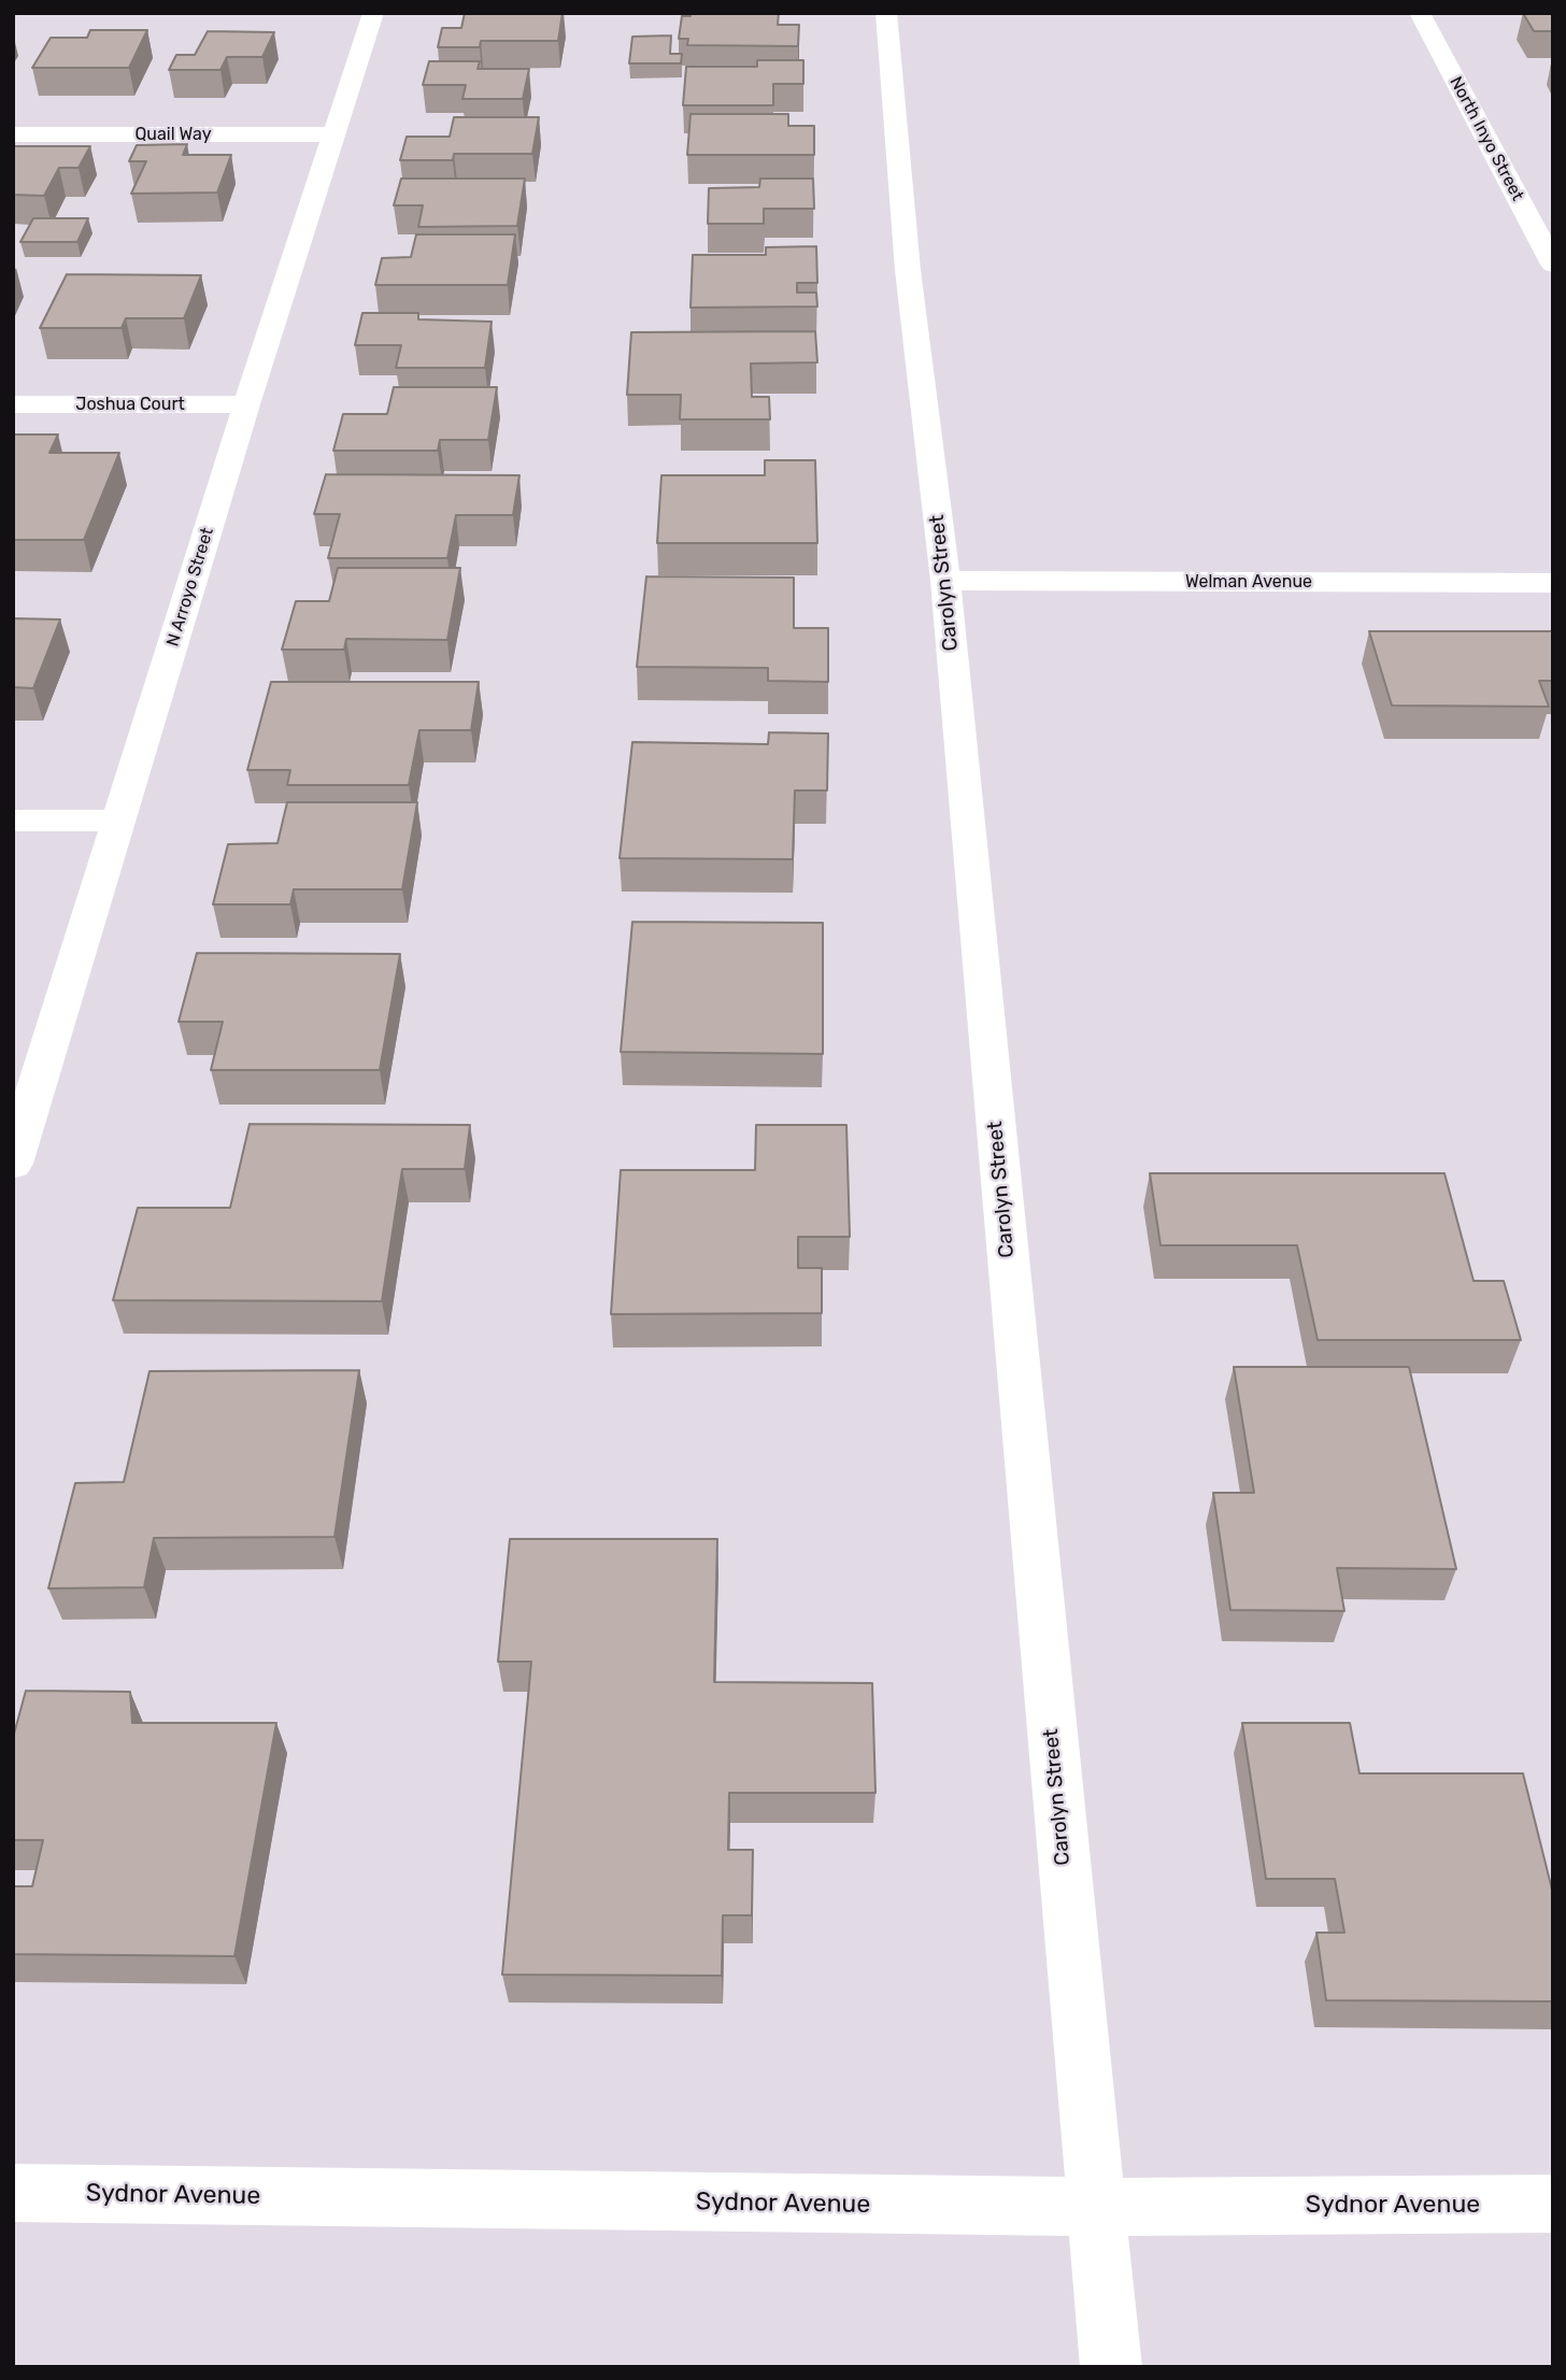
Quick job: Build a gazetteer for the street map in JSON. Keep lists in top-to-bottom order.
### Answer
{
  "streets": {
    "street": [
      "Quail Way",
      "North Inyo Street",
      "Joshua Court",
      "Welman Avenue",
      "Carolyn Street",
      "N Arroyo Street",
      "Sydnor Avenue"
    ]
  },
  "crossings": [
    ["Quail Way", "N Arroyo Street"],
    ["Joshua Court", "N Arroyo Street"],
    ["Welman Avenue", "Carolyn Street"],
    ["Carolyn Street", "Sydnor Avenue"]
  ]
}
